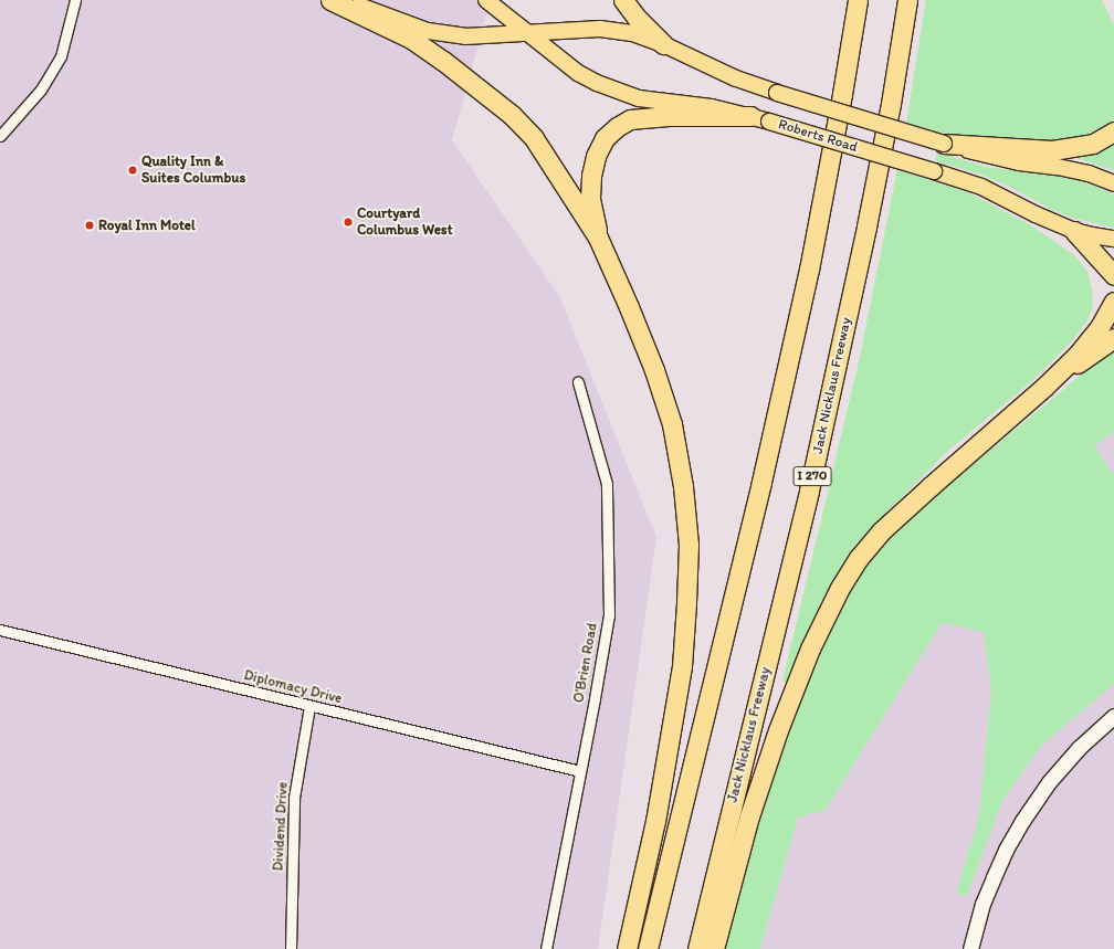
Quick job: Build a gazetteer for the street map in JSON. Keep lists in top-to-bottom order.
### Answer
{
  "streets": {
    "highway": ["Jack Nicklaus Freeway", "I 270"],
    "main road": ["Roberts Road"],
    "street": ["O'Brien Road", "Diplomacy Drive", "Dividend Drive"]
  },
  "crossings": [
    ["O'Brien Road", "Diplomacy Drive"],
    ["Diplomacy Drive", "Dividend Drive"]
  ],
  "places": ["Quality Inn & Suites Columbus", "Courtyard Columbus West", "Royal Inn Motel"]
}
